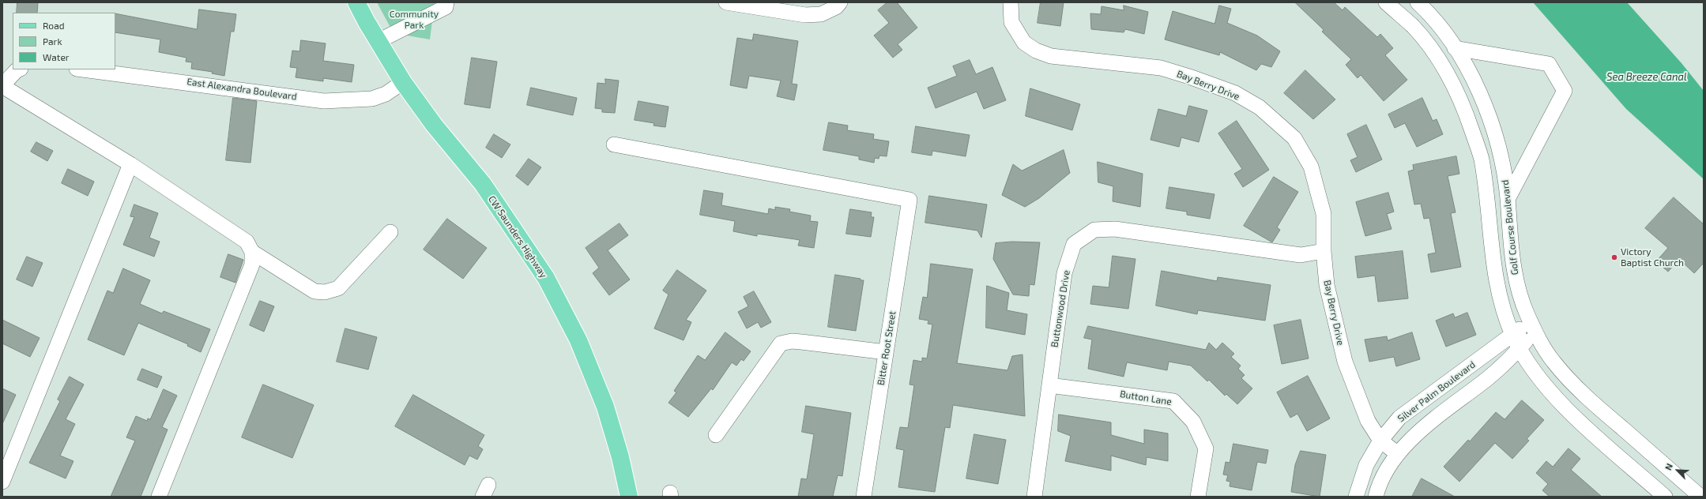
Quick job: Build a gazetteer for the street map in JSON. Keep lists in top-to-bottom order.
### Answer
{
  "streets": {
    "main road": ["CW Saunders Highway"],
    "street": [
      "Bay Berry Drive",
      "East Alexandra Boulevard",
      "Golf Course Boulevard",
      "Buttonwood Drive",
      "Bitter Root Street",
      "Silver Palm Boulevard",
      "Button Lane"
    ]
  },
  "crossings": [
    ["Bay Berry Drive", "Buttonwood Drive"],
    ["Bay Berry Drive", "Silver Palm Boulevard"],
    ["East Alexandra Boulevard", "CW Saunders Highway"],
    ["Golf Course Boulevard", "Silver Palm Boulevard"],
    ["Buttonwood Drive", "Button Lane"]
  ],
  "water": ["Sea Breeze Canal"],
  "parks": ["Community Park"],
  "places": ["Victory Baptist Church"],
  "legend": ["Road", "Park", "Water"],
  "north": "top left"
}
